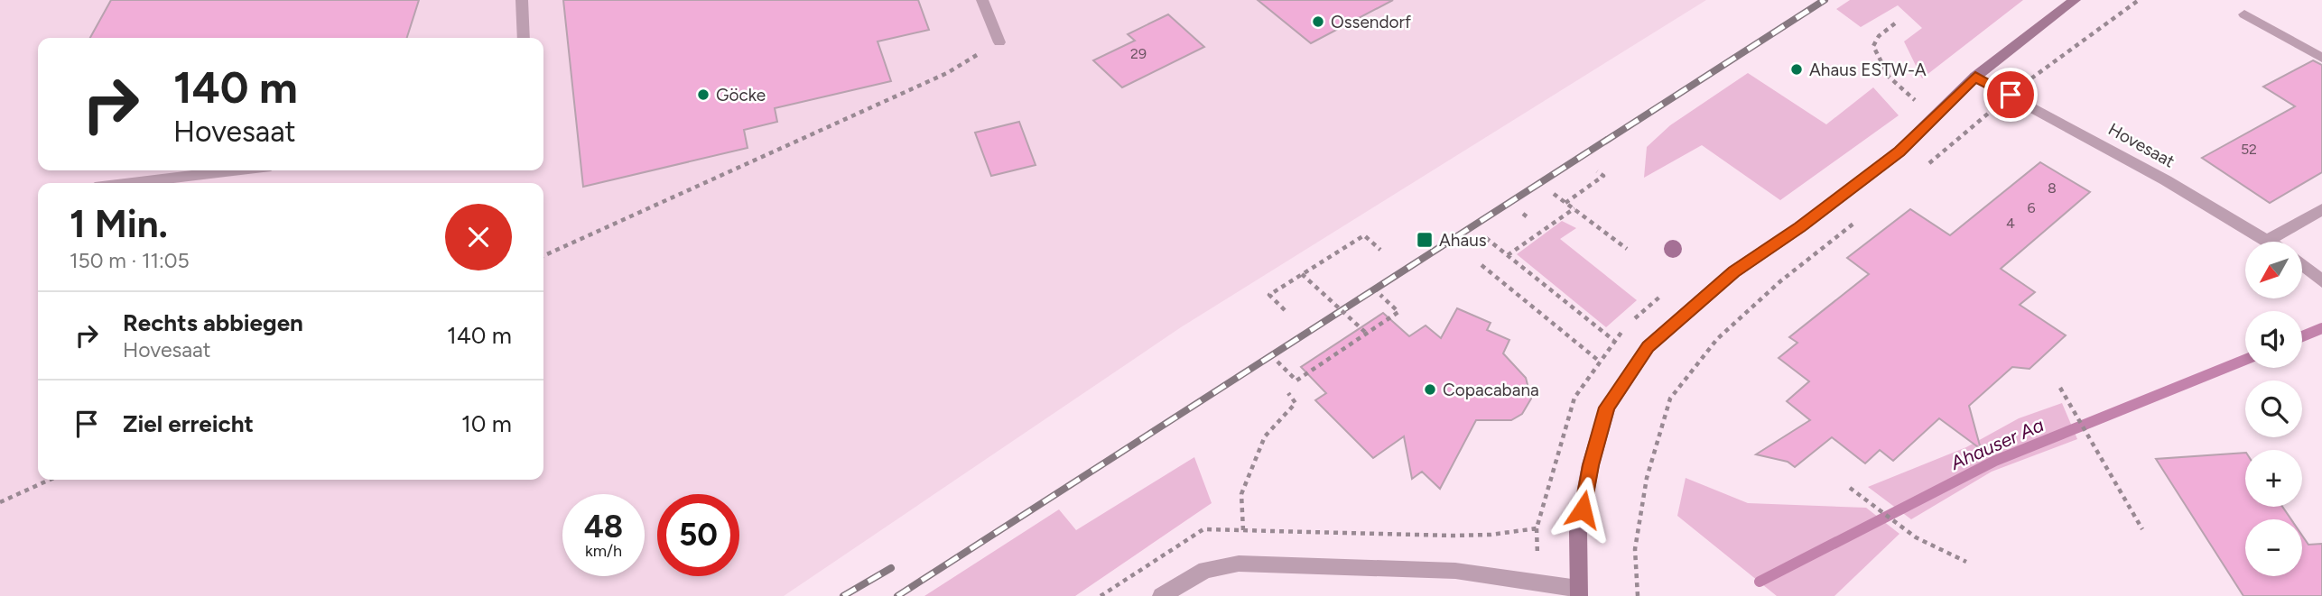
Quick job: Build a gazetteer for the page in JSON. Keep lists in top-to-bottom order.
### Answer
{
  "streets": {
    "street": ["Hovesaat"]
  },
  "water": ["Ahauser Aa"],
  "places": {
    "other": [
      "Ossendorf",
      "Ahaus ESTW-A",
      "Göcke",
      "Copacabana"
    ],
    "transit": ["Ahaus"]
  },
  "house_numbers": [
    "29",
    "52",
    "8",
    "6",
    "4"
  ],
  "north": "bottom left",
  "page": {
    "turn": ["140 m", "Hovesaat"],
    "heading": ["1 Min.", "150 m · 11:05"],
    "map_buttons": ["+", "−"],
    "list": [
      {
        "name": "Rechts abbiegen",
        "note": "Hovesaat",
        "value": "140 m"
      },
      {
        "name": "Ziel erreicht",
        "value": "10 m"
      }
    ],
    "speed": "48 km/h",
    "limit": "50"
  }
}
